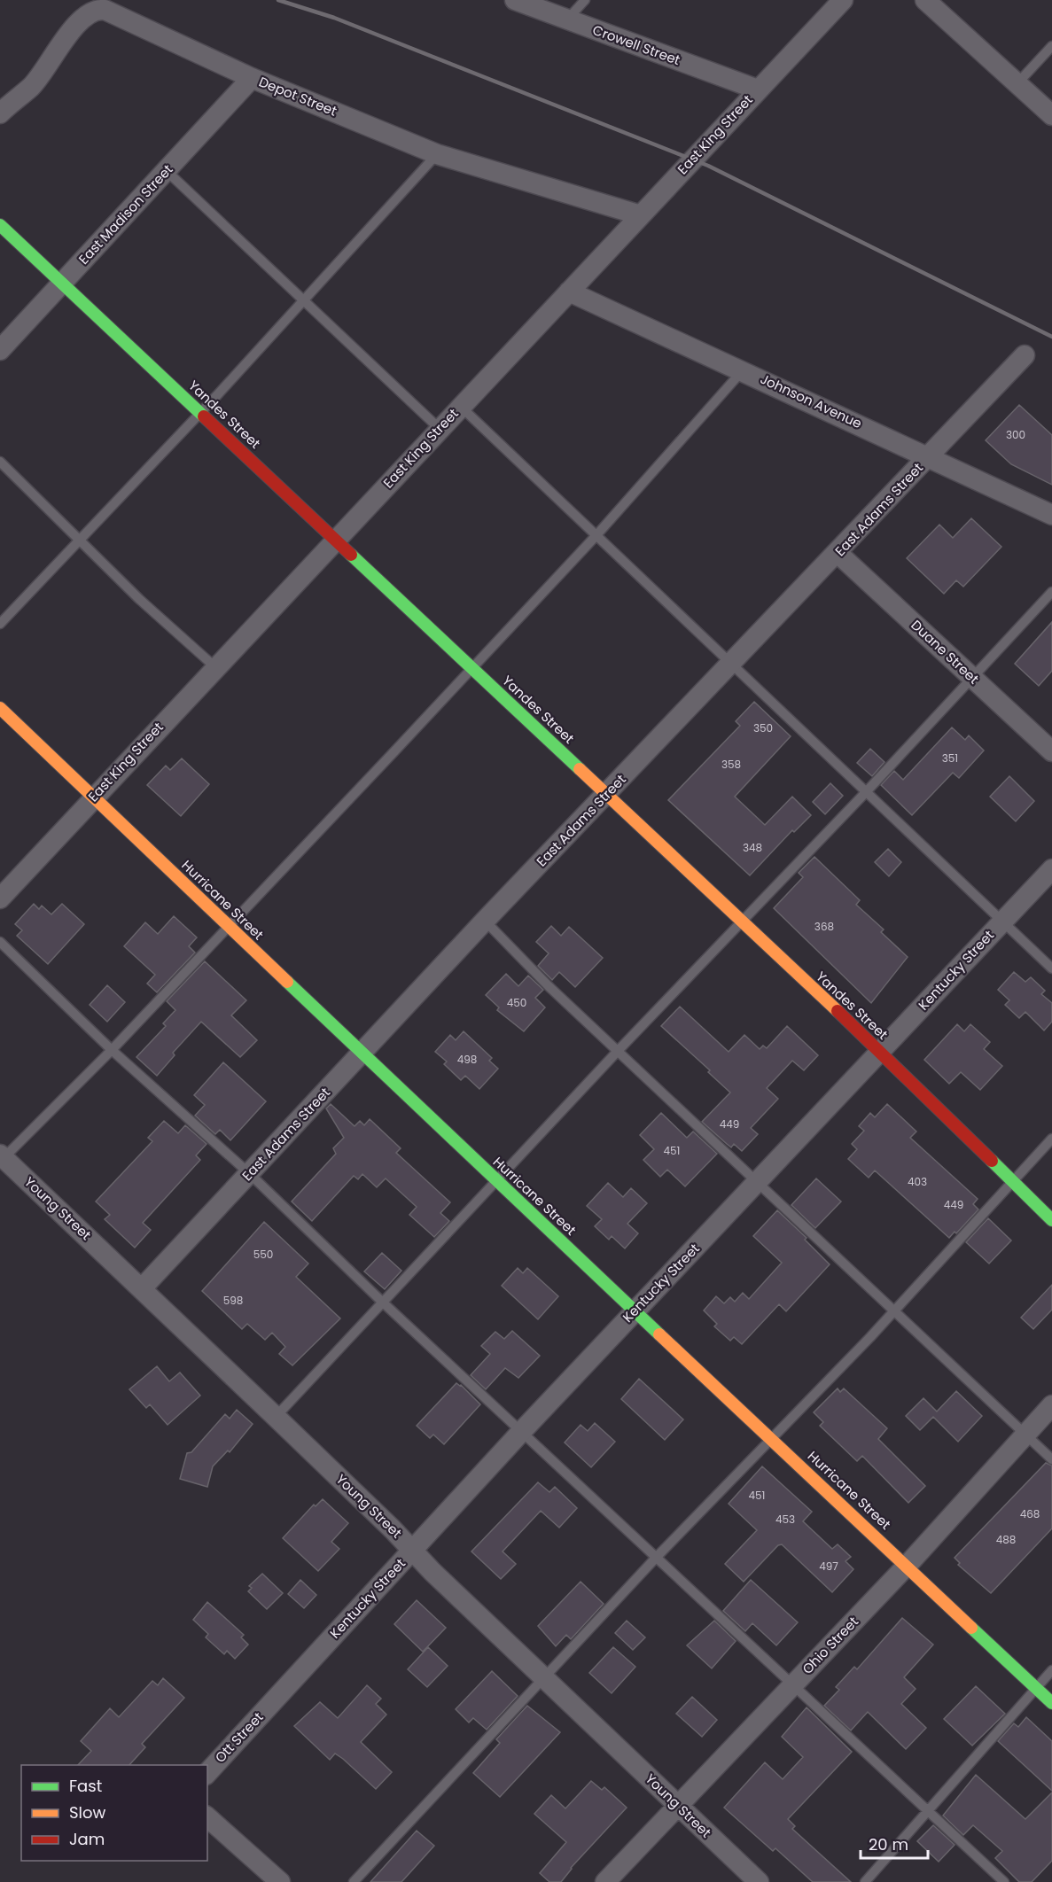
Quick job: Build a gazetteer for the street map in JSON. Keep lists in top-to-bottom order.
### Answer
{
  "streets": {
    "street": [
      "Crowell Street",
      "Depot Street",
      "East King Street",
      "East Madison Street",
      "Johnson Avenue",
      "Yandes Street",
      "East Adams Street",
      "Duane Street",
      "Hurricane Street",
      "Kentucky Street",
      "Young Street",
      "Ohio Street",
      "Ott Street"
    ]
  },
  "crossings": [
    ["Crowell Street", "East King Street"],
    ["Depot Street", "East King Street"],
    ["Depot Street", "East Madison Street"],
    ["East King Street", "Johnson Avenue"],
    ["East King Street", "Yandes Street"],
    ["East King Street", "Hurricane Street"],
    ["East Madison Street", "Yandes Street"],
    ["Johnson Avenue", "East Adams Street"],
    ["Yandes Street", "East Adams Street"],
    ["Yandes Street", "Kentucky Street"],
    ["East Adams Street", "Duane Street"],
    ["East Adams Street", "Hurricane Street"],
    ["East Adams Street", "Young Street"],
    ["Hurricane Street", "Kentucky Street"],
    ["Hurricane Street", "Ohio Street"],
    ["Kentucky Street", "Young Street"],
    ["Kentucky Street", "Ott Street"],
    ["Young Street", "Ohio Street"]
  ],
  "house_numbers": [
    "300",
    "350",
    "351",
    "358",
    "348",
    "368",
    "450",
    "498",
    "449",
    "451",
    "403",
    "449",
    "550",
    "598",
    "451",
    "468",
    "453",
    "488",
    "497"
  ],
  "legend": ["Fast", "Slow", "Jam"],
  "scale_bar": "20 m"
}
